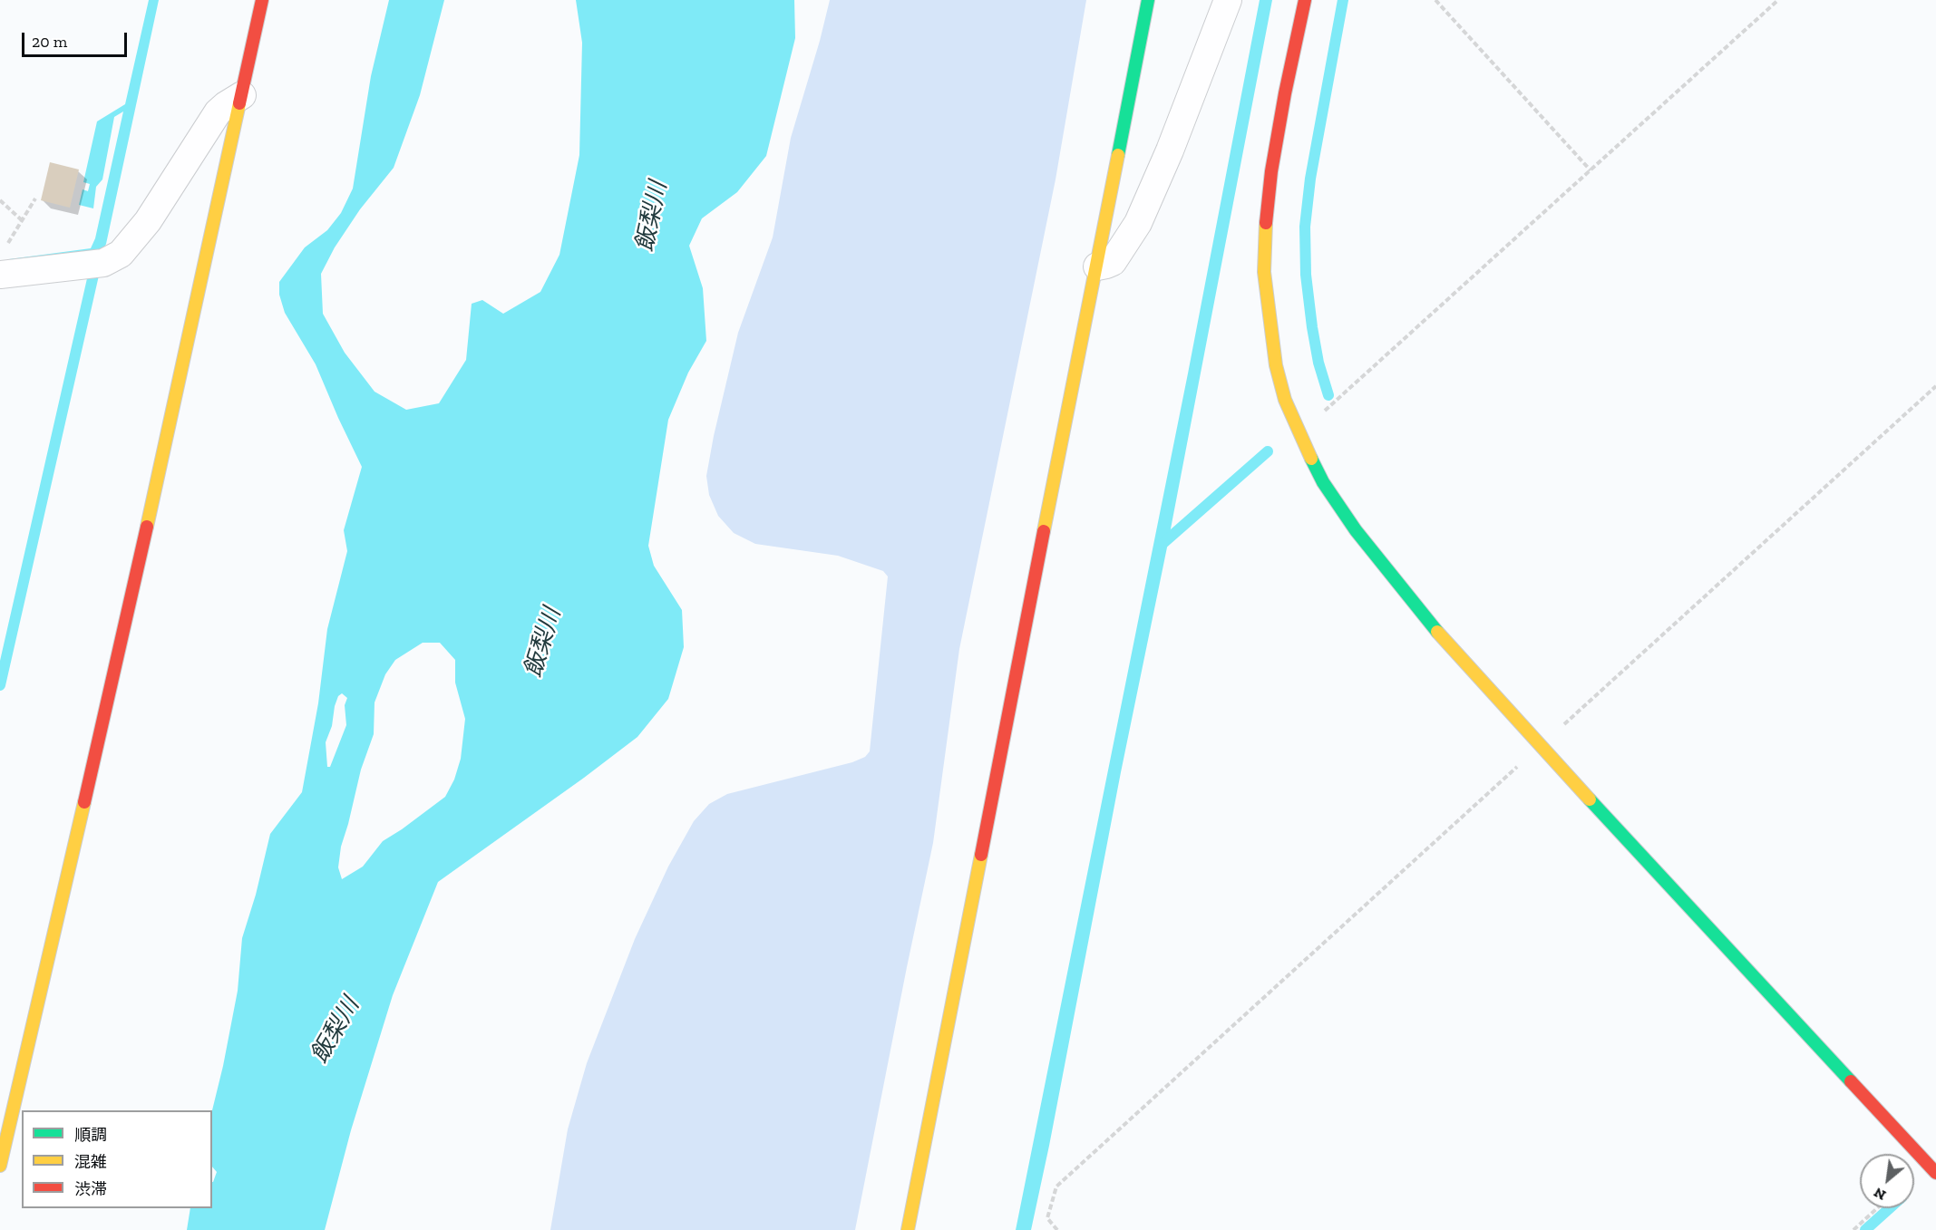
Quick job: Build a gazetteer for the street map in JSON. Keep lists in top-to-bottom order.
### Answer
{
  "water": ["飯梨川"],
  "legend": ["順調", "混雑", "渋滞"],
  "scale_bar": "20 m",
  "north": "bottom left"
}
